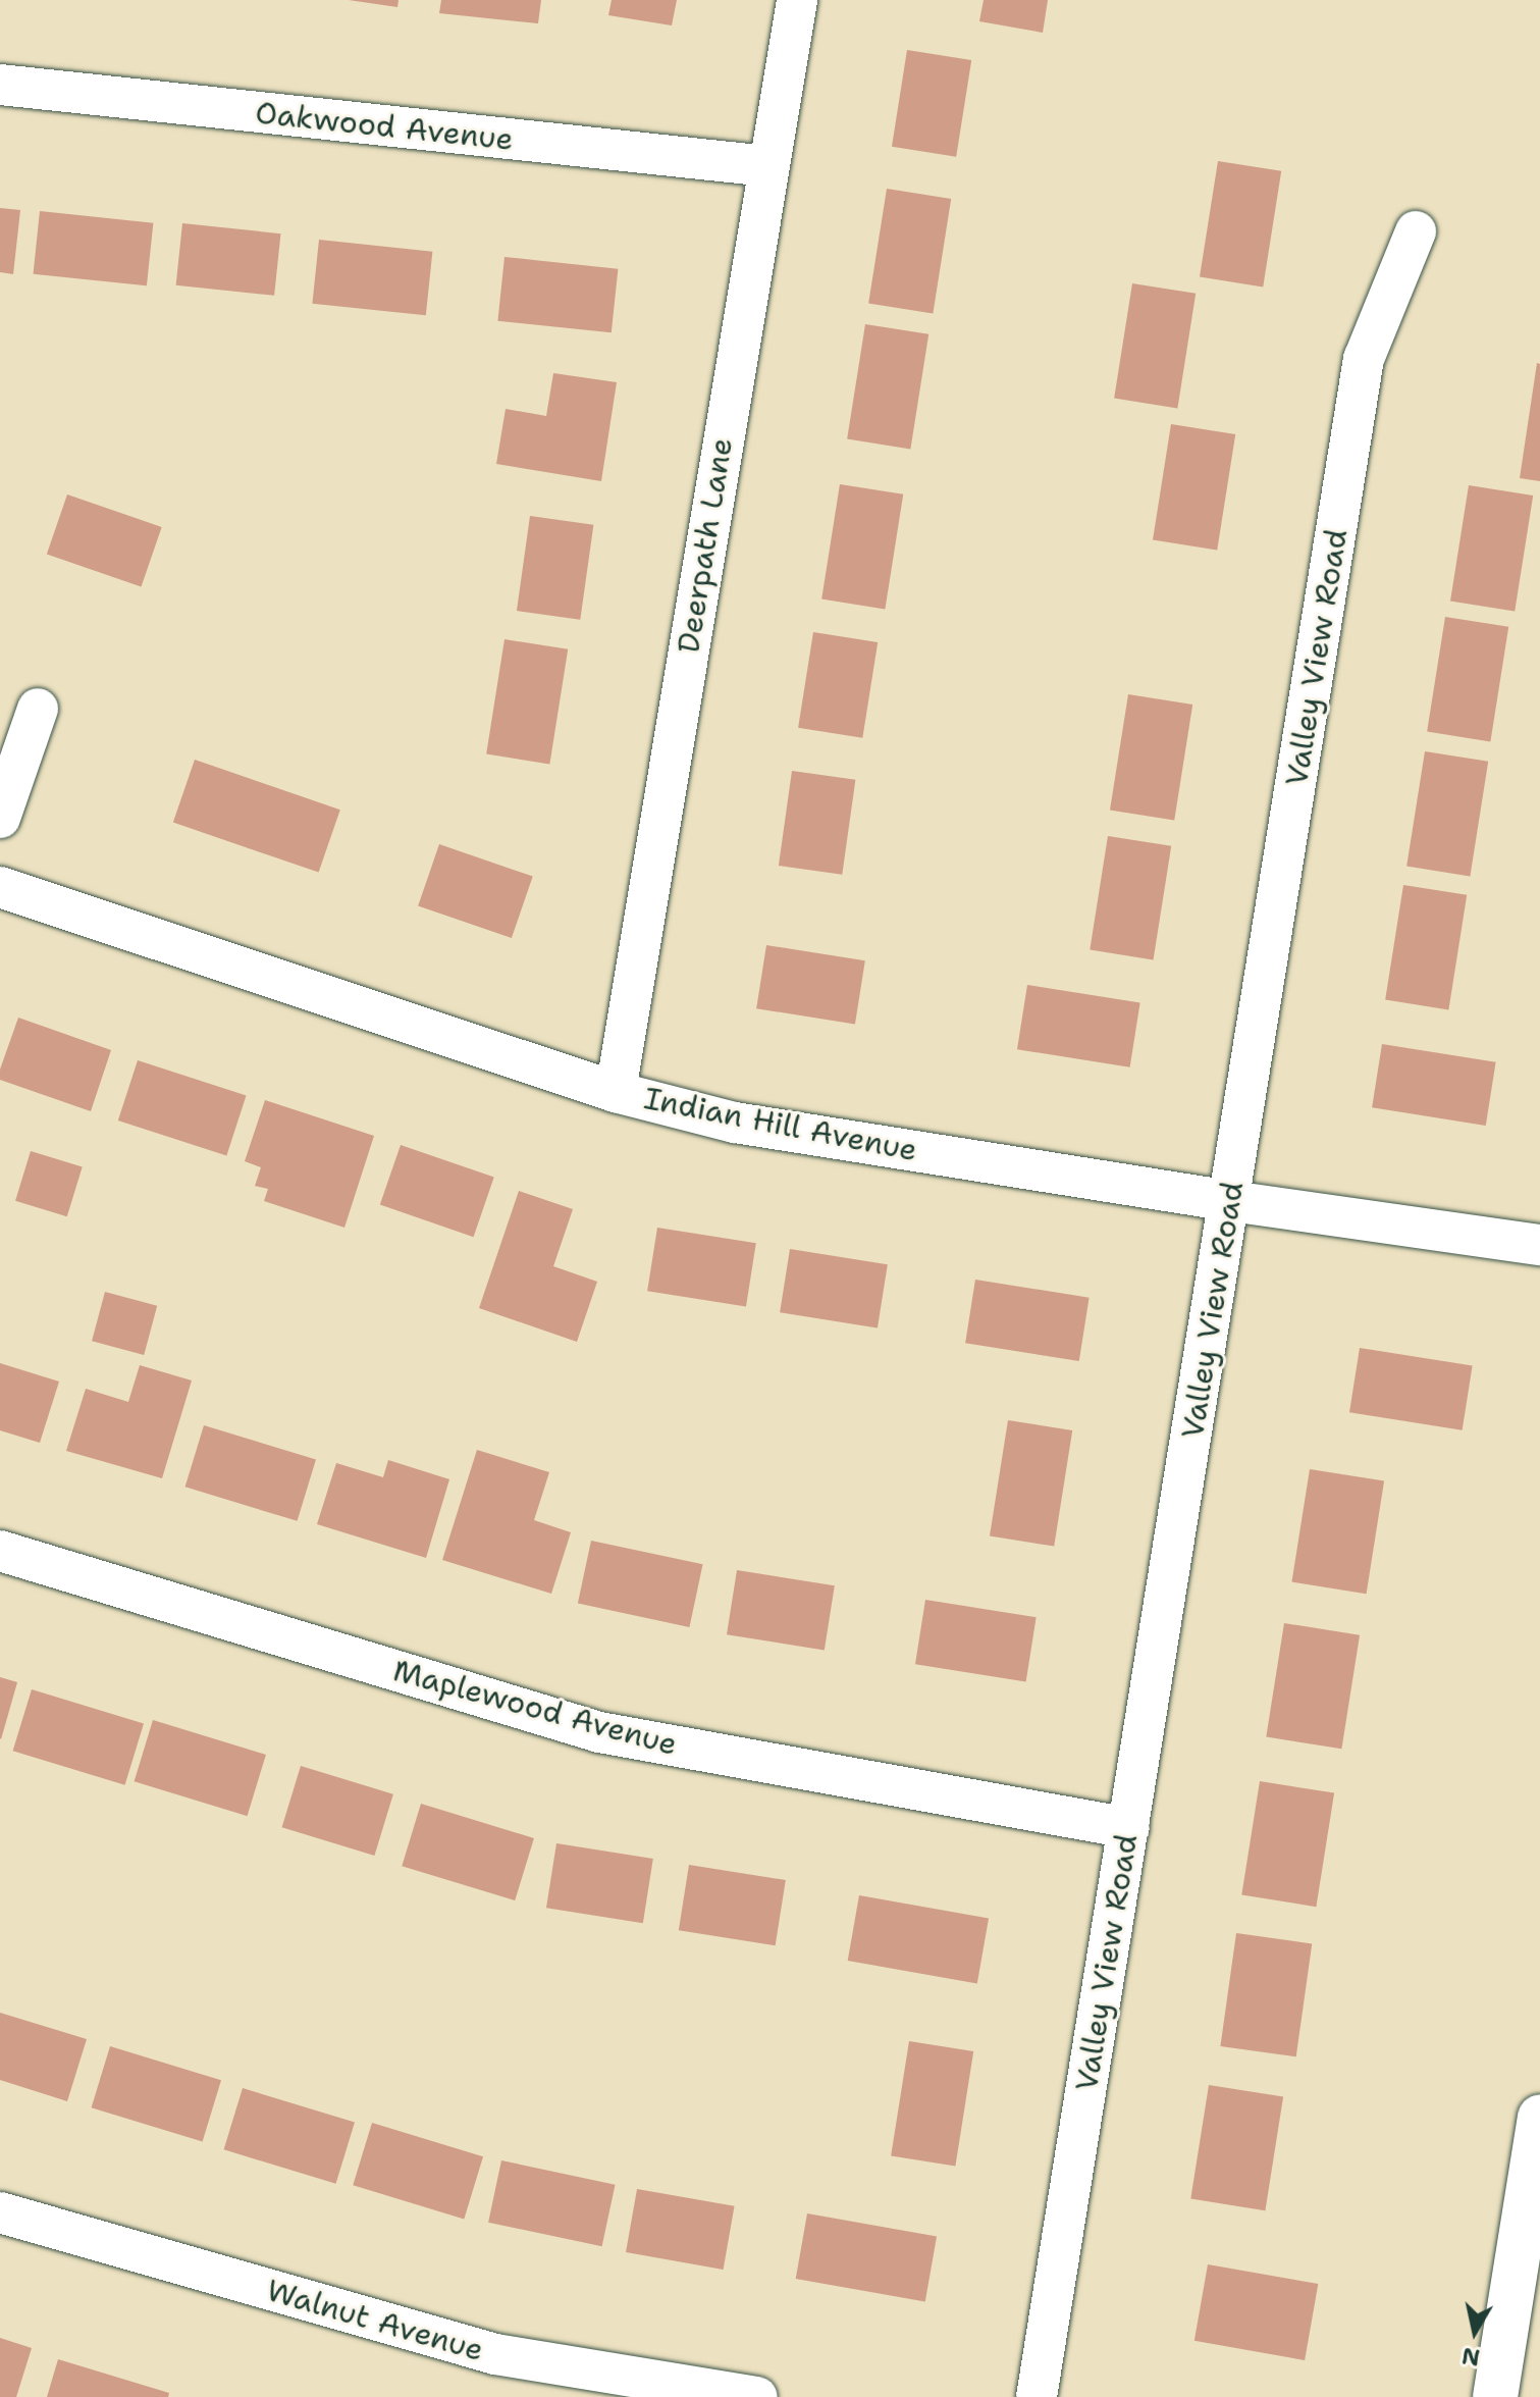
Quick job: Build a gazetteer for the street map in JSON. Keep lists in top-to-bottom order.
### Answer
{
  "streets": {
    "street": [
      "Oakwood Avenue",
      "Deerpath Lane",
      "Valley View Road",
      "Indian Hill Avenue",
      "Maplewood Avenue",
      "Walnut Avenue"
    ]
  },
  "crossings": [
    ["Oakwood Avenue", "Deerpath Lane"],
    ["Deerpath Lane", "Indian Hill Avenue"],
    ["Valley View Road", "Indian Hill Avenue"],
    ["Valley View Road", "Maplewood Avenue"]
  ],
  "north": "bottom"
}
